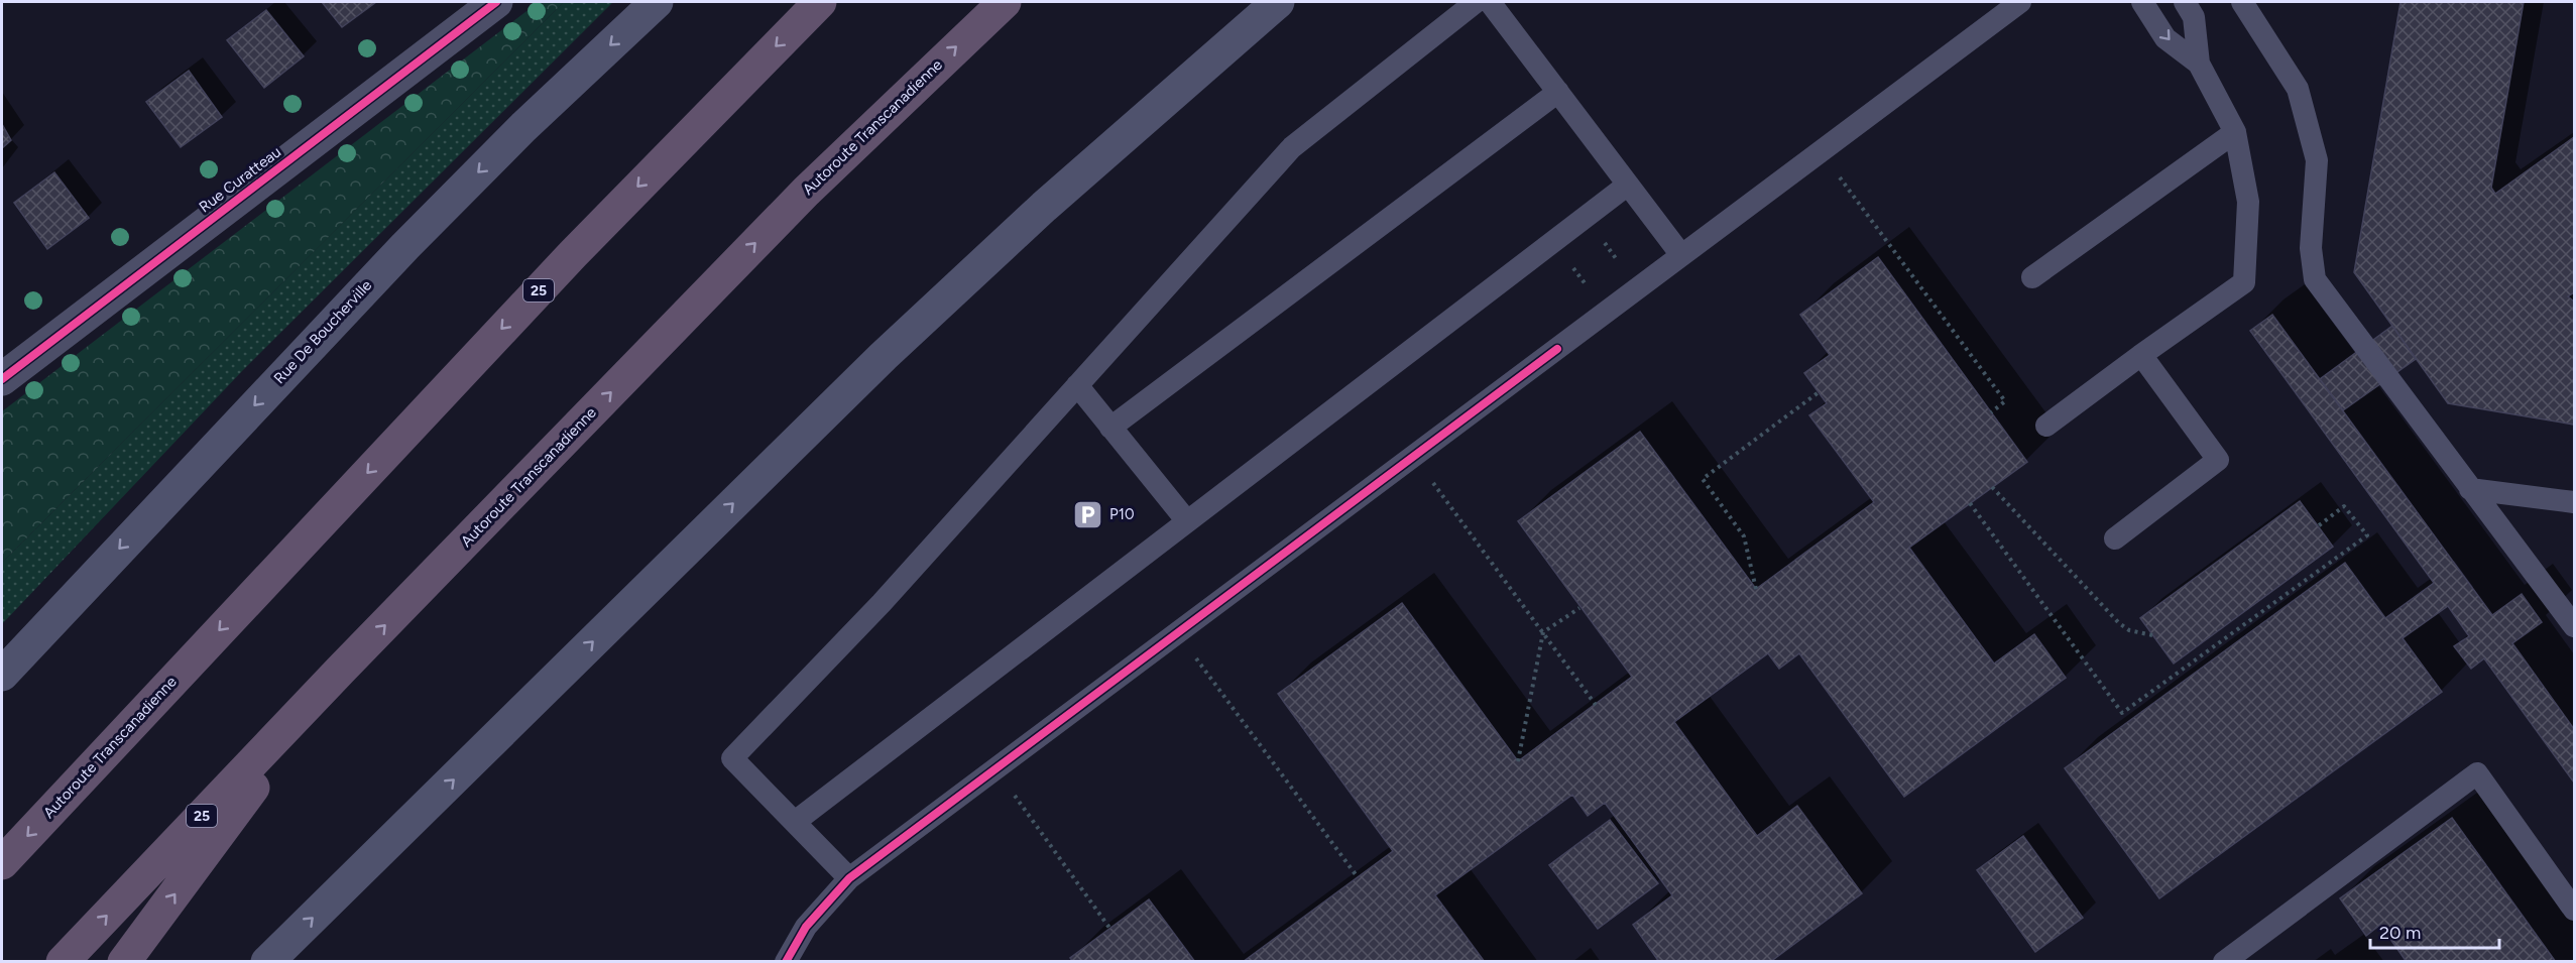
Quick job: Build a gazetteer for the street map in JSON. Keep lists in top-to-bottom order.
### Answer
{
  "streets": {
    "highway": ["Autoroute Transcanadienne", "25"],
    "main road": ["Rue De Boucherville"],
    "street": ["Rue Curatteau"]
  },
  "one_way": ["Rue De Boucherville"],
  "places": {
    "parking": ["P10"]
  },
  "scale_bar": "20 m"
}
